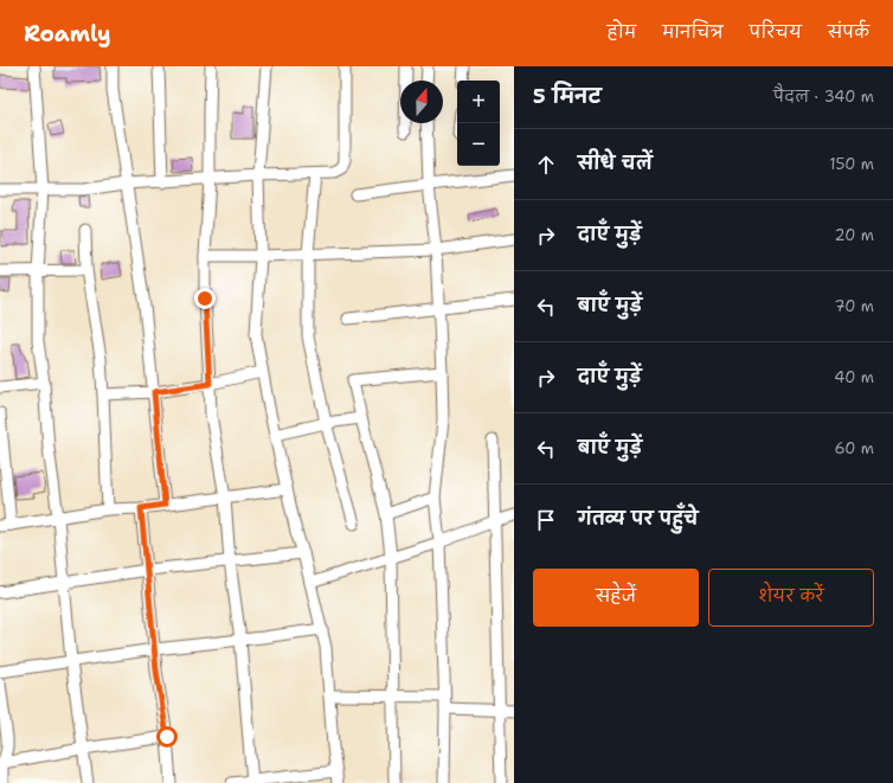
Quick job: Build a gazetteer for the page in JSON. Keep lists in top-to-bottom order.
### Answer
{
  "north": "top",
  "page": {
    "header": "Roamly",
    "nav": [
      "होम",
      "मानचित्र",
      "परिचय",
      "संपर्क"
    ],
    "heading": ["5 मिनट", "पैदल · 340 m"],
    "map_buttons": ["+", "−"],
    "list": [
      ["सीधे चलें", "150 m"],
      ["दाएँ मुड़ें", "20 m"],
      ["बाएँ मुड़ें", "70 m"],
      ["दाएँ मुड़ें", "40 m"],
      ["बाएँ मुड़ें", "60 m"],
      "गंतव्य पर पहुँचे"
    ],
    "buttons": ["सहेजें", "शेयर करें"]
  }
}
